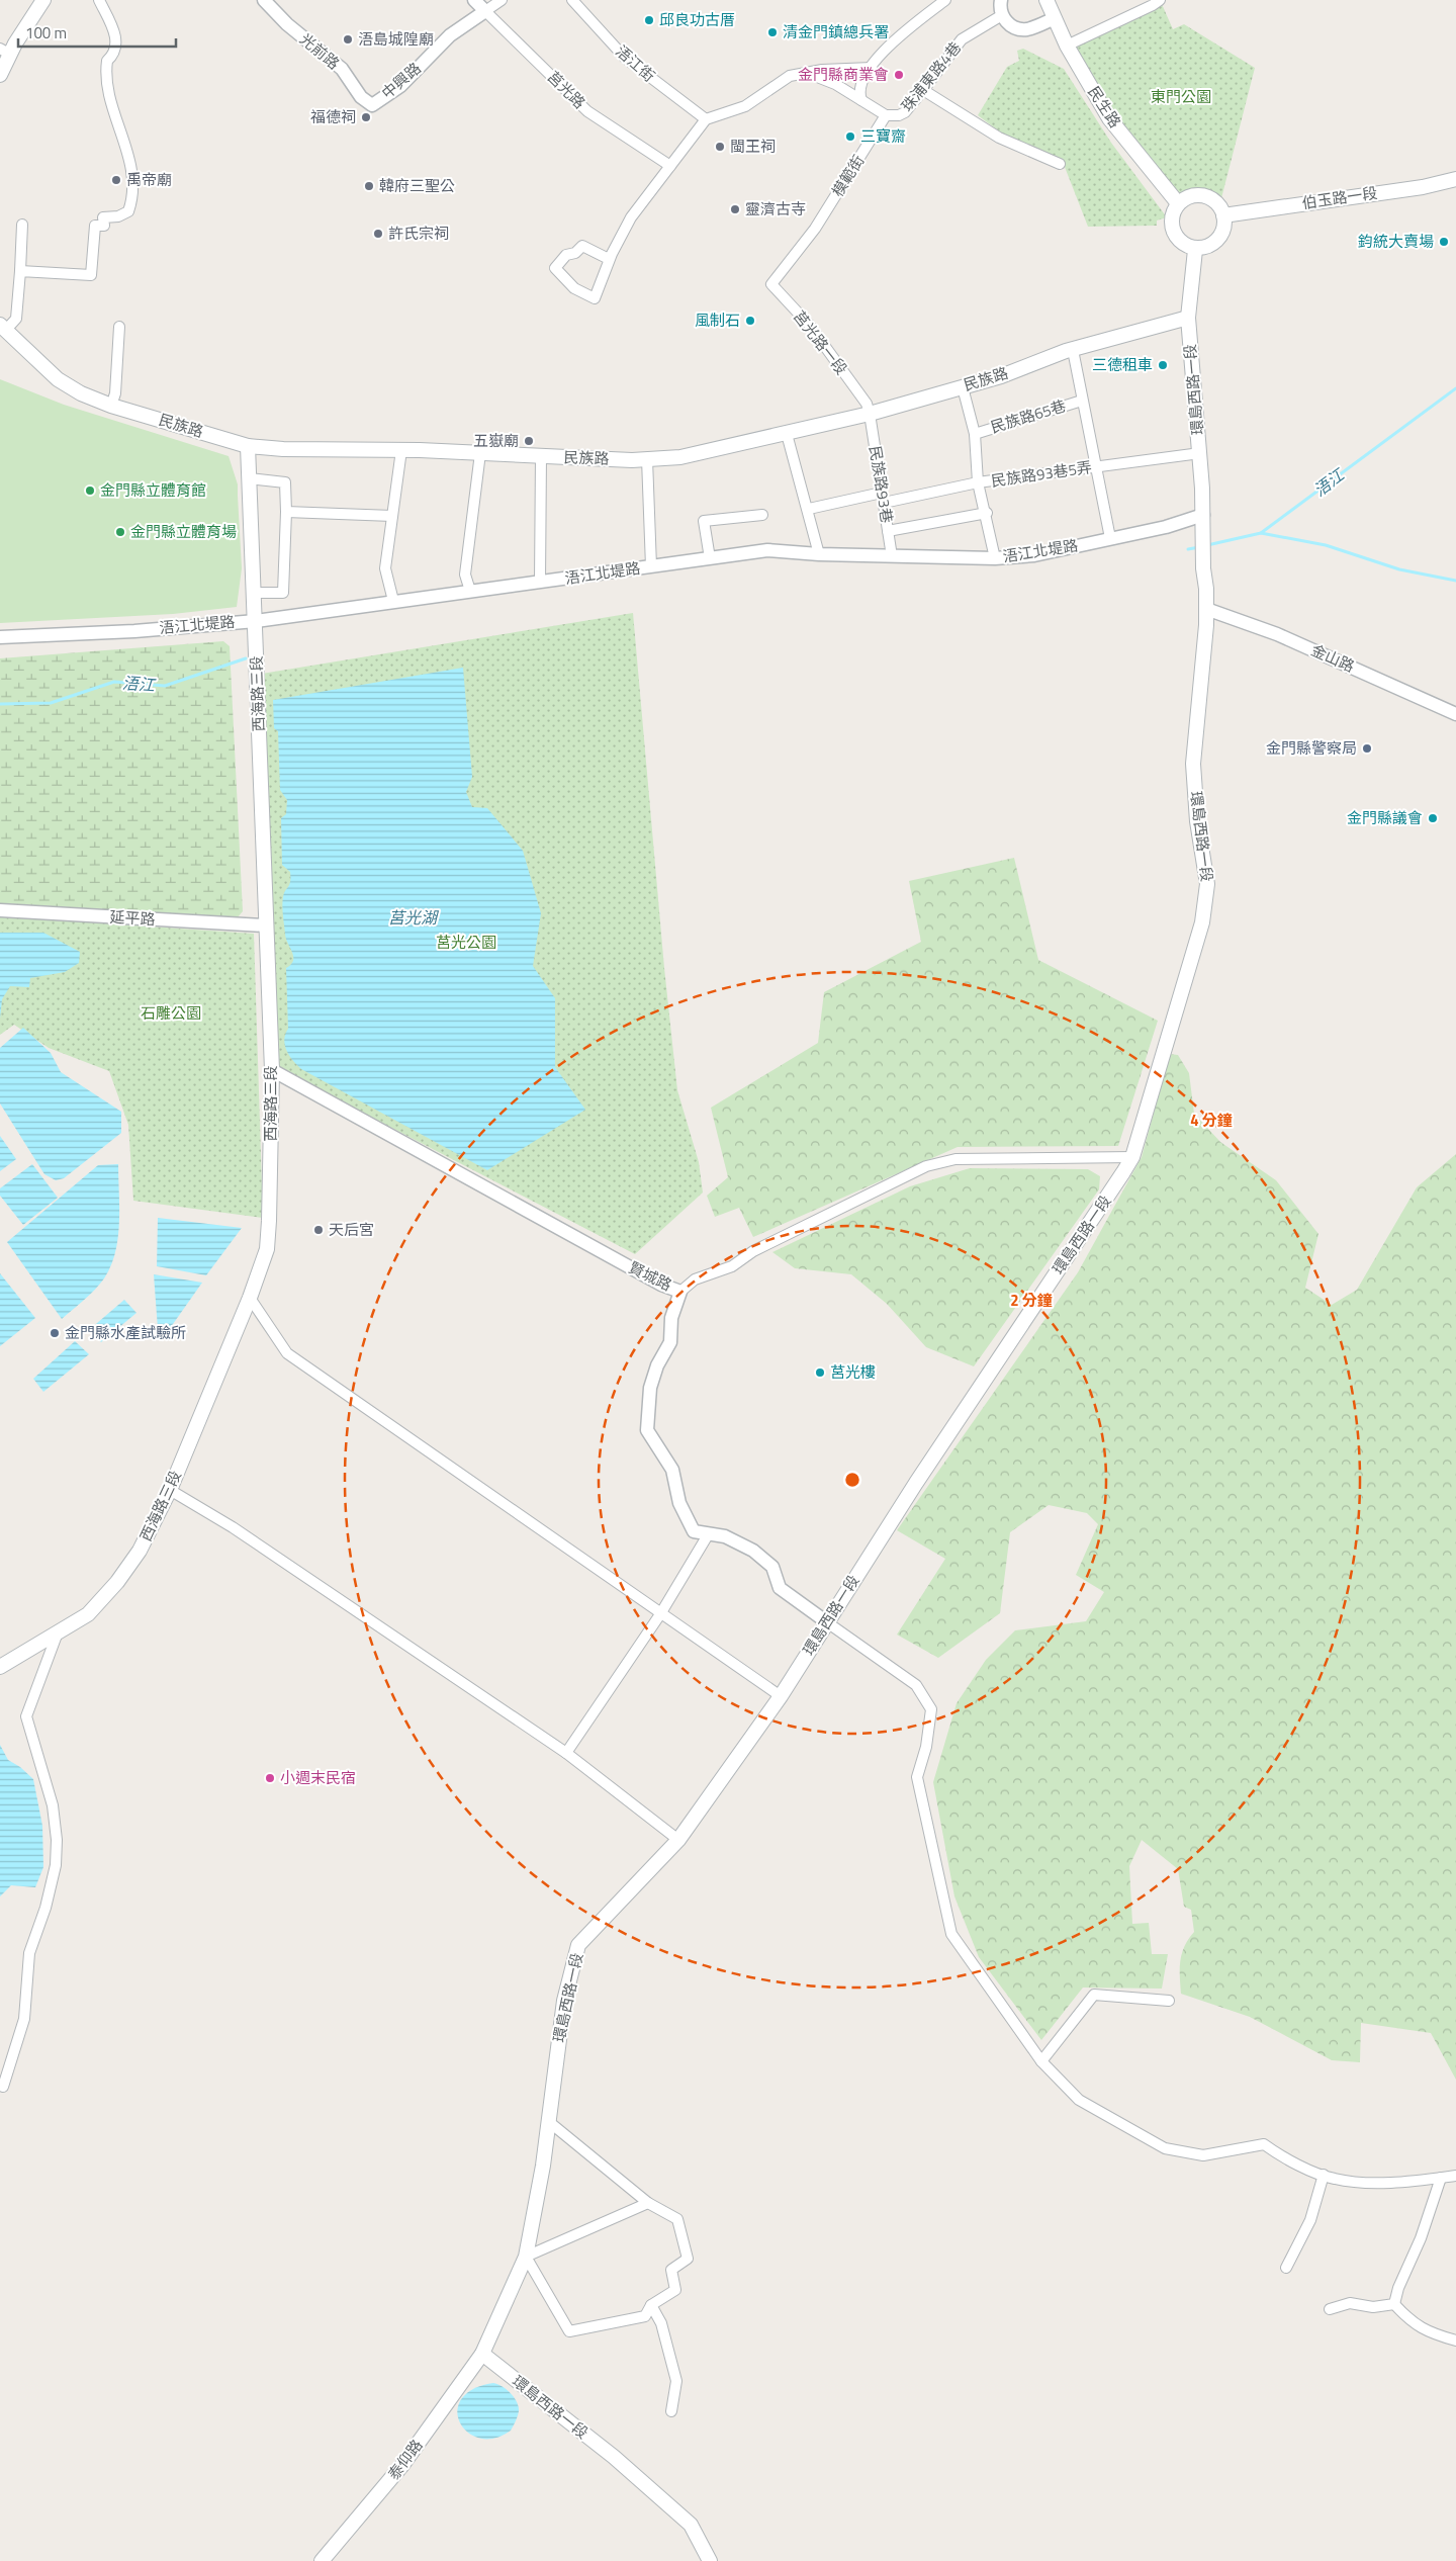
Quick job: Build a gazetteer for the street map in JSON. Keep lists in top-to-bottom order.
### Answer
{
  "streets": {
    "main road": [
      "民生路",
      "伯玉路一段",
      "民族路",
      "環島西路一段",
      "西海路三段",
      "泰仰路"
    ],
    "street": [
      "光前路",
      "浯江街",
      "珠浦東路4巷",
      "中興路",
      "莒光路",
      "模範街",
      "莒光路一段",
      "民族路65巷",
      "民族路93巷5弄",
      "民族路93巷",
      "浯江北堤路",
      "金山路",
      "延平路",
      "賢城路"
    ]
  },
  "crossings": [
    ["光前路", "中興路"],
    ["珠浦東路4巷", "模範街"],
    ["中興路", "莒光路"],
    ["民生路", "伯玉路一段"],
    ["民生路", "環島西路一段"],
    ["模範街", "莒光路一段"],
    ["伯玉路一段", "環島西路一段"],
    ["莒光路一段", "民族路"],
    ["莒光路一段", "民族路93巷"],
    ["民族路", "環島西路一段"],
    ["民族路", "民族路65巷"],
    ["民族路", "民族路93巷"],
    ["民族路", "西海路三段"],
    ["環島西路一段", "民族路93巷5弄"],
    ["環島西路一段", "浯江北堤路"],
    ["環島西路一段", "金山路"],
    ["環島西路一段", "賢城路"],
    ["環島西路一段", "泰仰路"],
    ["民族路65巷", "民族路93巷5弄"],
    ["民族路65巷", "浯江北堤路"],
    ["民族路93巷5弄", "民族路93巷"],
    ["民族路93巷", "浯江北堤路"],
    ["浯江北堤路", "西海路三段"],
    ["西海路三段", "延平路"],
    ["西海路三段", "賢城路"]
  ],
  "water": ["浯江", "莒光湖"],
  "parks": ["東門公園", "莒光公園", "石雕公園"],
  "places": [
    "邱良功古厝",
    "清金門鎮總兵署",
    "浯島城隍廟",
    "金門縣商業會",
    "福德祠",
    "三寶齋",
    "閩王祠",
    "禹帝廟",
    "韓府三聖公",
    "靈濟古寺",
    "許氏宗祠",
    "鈞統大賣場",
    "風制石",
    "三德租車",
    "五嶽廟",
    "金門縣立體育館",
    "金門縣立體育場",
    "金門縣警察局",
    "金門縣議會",
    "天后宮",
    "金門縣水產試驗所",
    "莒光樓",
    "小週末民宿"
  ],
  "scale_bar": "100 m",
  "rings": ["4 分鐘", "2 分鐘"]
}
